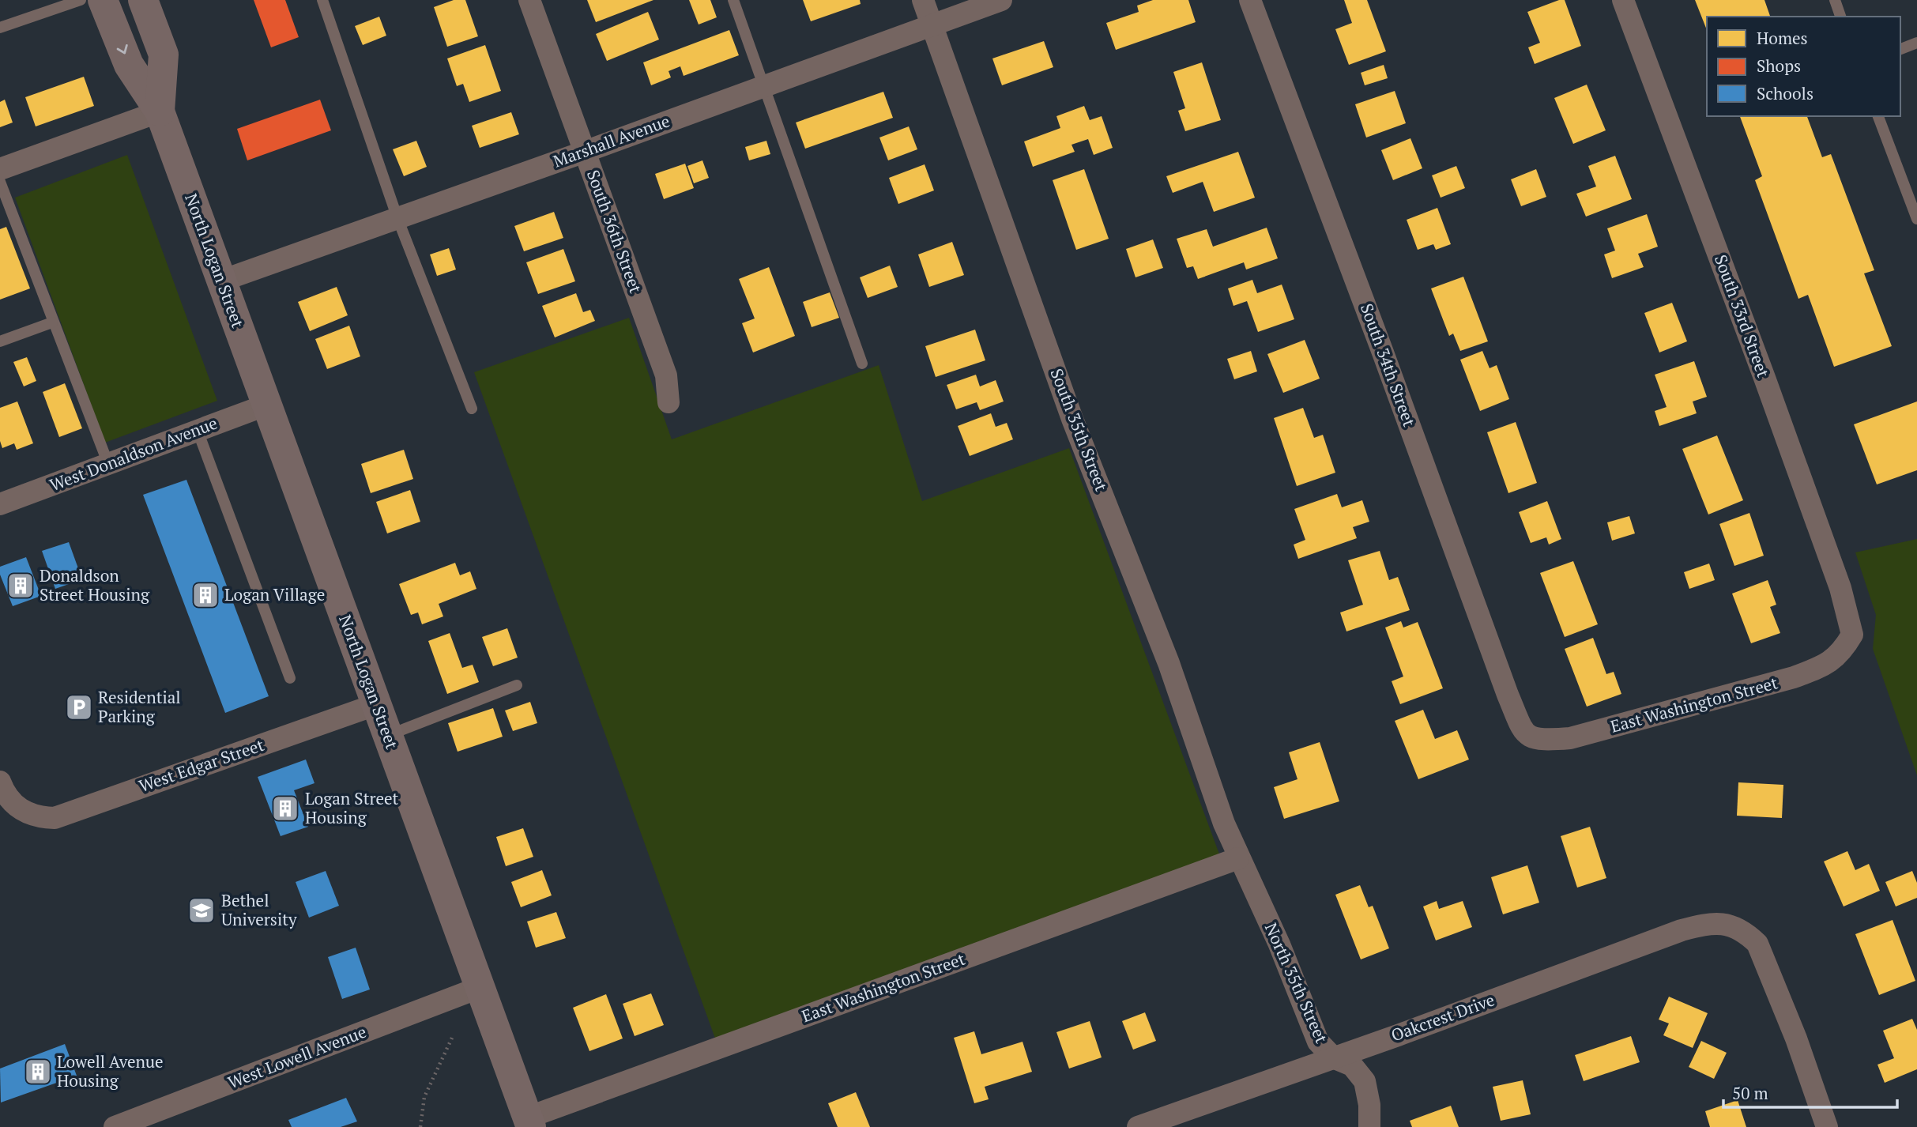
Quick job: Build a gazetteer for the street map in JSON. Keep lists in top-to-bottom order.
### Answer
{
  "streets": {
    "street": [
      "Marshall Avenue",
      "South 36th Street",
      "North Logan Street",
      "South 33rd Street",
      "South 34th Street",
      "South 35th Street",
      "West Donaldson Avenue",
      "East Washington Street",
      "West Edgar Street",
      "North 35th Street",
      "Oakcrest Drive",
      "West Lowell Avenue"
    ]
  },
  "crossings": [
    ["Marshall Avenue", "South 36th Street"],
    ["Marshall Avenue", "North Logan Street"],
    ["Marshall Avenue", "South 35th Street"],
    ["North Logan Street", "West Donaldson Avenue"],
    ["North Logan Street", "East Washington Street"],
    ["North Logan Street", "West Edgar Street"],
    ["North Logan Street", "West Lowell Avenue"],
    ["South 33rd Street", "East Washington Street"],
    ["South 34th Street", "East Washington Street"],
    ["South 35th Street", "East Washington Street"],
    ["South 35th Street", "North 35th Street"],
    ["East Washington Street", "North 35th Street"],
    ["North 35th Street", "Oakcrest Drive"]
  ],
  "places": {
    "building": [
      "Donaldson Street Housing",
      "Logan Village",
      "Logan Street Housing",
      "Lowell Avenue Housing"
    ],
    "parking": ["Residential Parking"],
    "school or university": ["Bethel University"]
  },
  "legend": ["Homes", "Shops", "Schools"],
  "scale_bar": "50 m"
}
